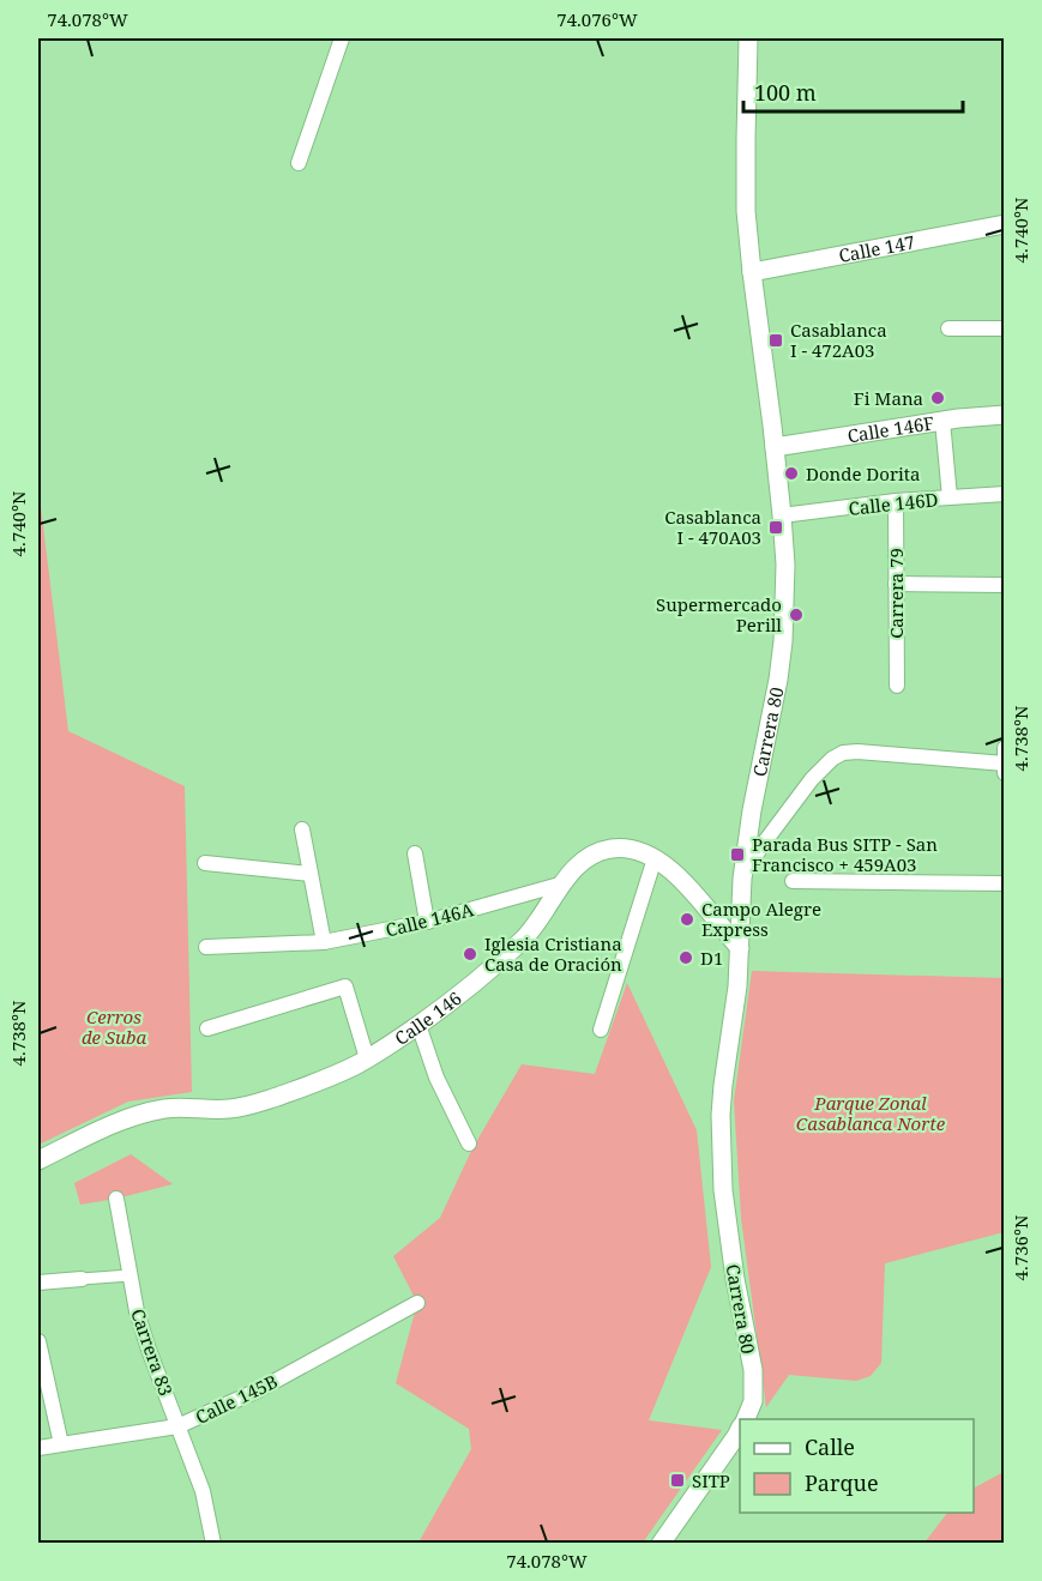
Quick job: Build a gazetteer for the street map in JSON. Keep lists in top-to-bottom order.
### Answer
{
  "streets": {
    "street": [
      "Calle 147",
      "Calle 146F",
      "Calle 146D",
      "Carrera 79",
      "Carrera 80",
      "Calle 146A",
      "Calle 146",
      "Carrera 83",
      "Calle 145B"
    ]
  },
  "crossings": [
    ["Calle 147", "Carrera 80"],
    ["Calle 146F", "Carrera 80"],
    ["Calle 146D", "Carrera 79"],
    ["Calle 146D", "Carrera 80"],
    ["Carrera 80", "Calle 146"],
    ["Calle 146A", "Calle 146"],
    ["Carrera 83", "Calle 145B"]
  ],
  "parks": ["Cerros de Suba", "Parque Zonal Casablanca Norte"],
  "places": {
    "transit": [
      "Casablanca I - 472A03",
      "Casablanca I - 470A03",
      "Parada Bus SITP - San Francisco + 459A03",
      "SITP"
    ],
    "other": [
      "Fi Mana",
      "Donde Dorita",
      "Supermercado Perill",
      "Campo Alegre Express",
      "Iglesia Cristiana Casa de Oración",
      "D1"
    ]
  },
  "legend": ["Calle", "Parque"],
  "scale_bar": "100 m",
  "coordinates": [
    "74.078°W",
    "74.076°W",
    "4.740°N",
    "4.738°N",
    "4.736°N"
  ]
}
